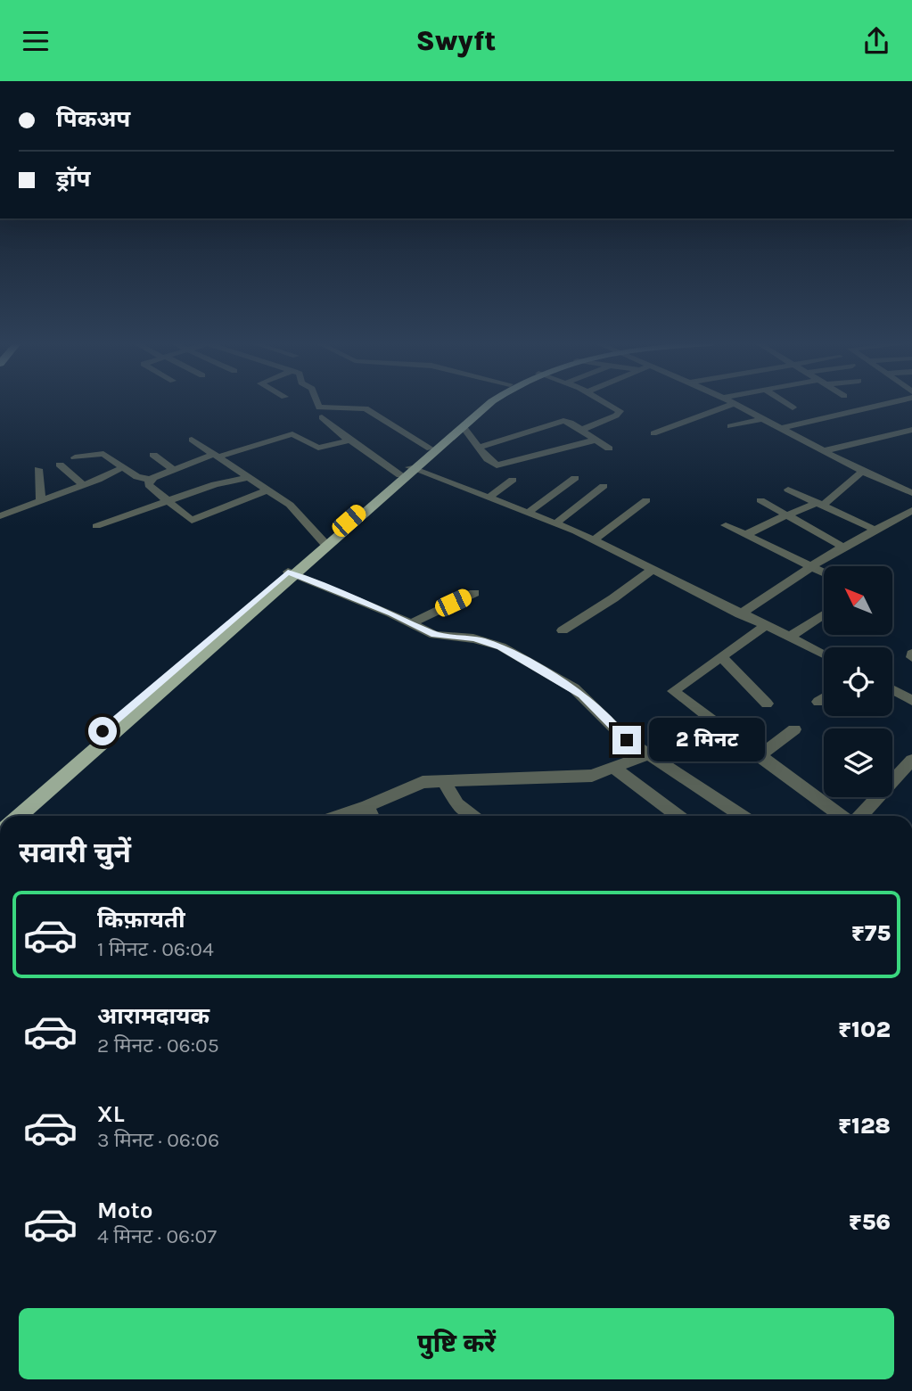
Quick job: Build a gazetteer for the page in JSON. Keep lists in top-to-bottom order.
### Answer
{
  "north": "top left",
  "page": {
    "header": "Swyft",
    "banner": ["पिकअप", "ड्रॉप"],
    "bubble": "2 मिनट",
    "heading": "सवारी चुनें",
    "list": [
      {
        "name": "किफ़ायती",
        "note": "1 मिनट · 06:04",
        "value": "₹75"
      },
      {
        "name": "आरामदायक",
        "note": "2 मिनट · 06:05",
        "value": "₹102"
      },
      {
        "name": "XL",
        "note": "3 मिनट · 06:06",
        "value": "₹128"
      },
      {
        "name": "Moto",
        "note": "4 मिनट · 06:07",
        "value": "₹56"
      }
    ],
    "buttons": "पुष्टि करें"
  }
}
